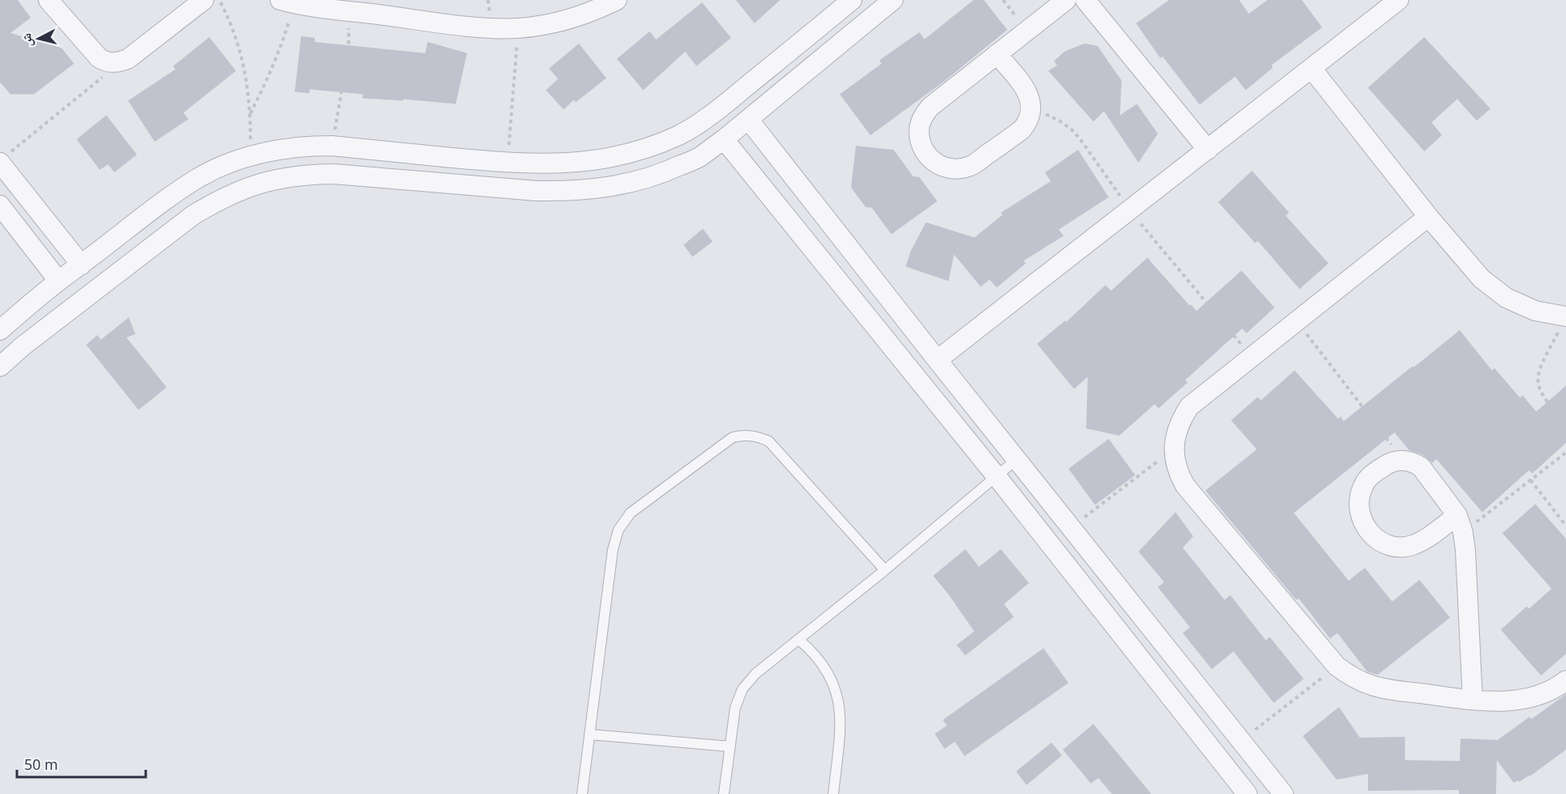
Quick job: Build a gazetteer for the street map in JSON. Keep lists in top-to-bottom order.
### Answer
{
  "scale_bar": "50 m",
  "north": "left"
}
